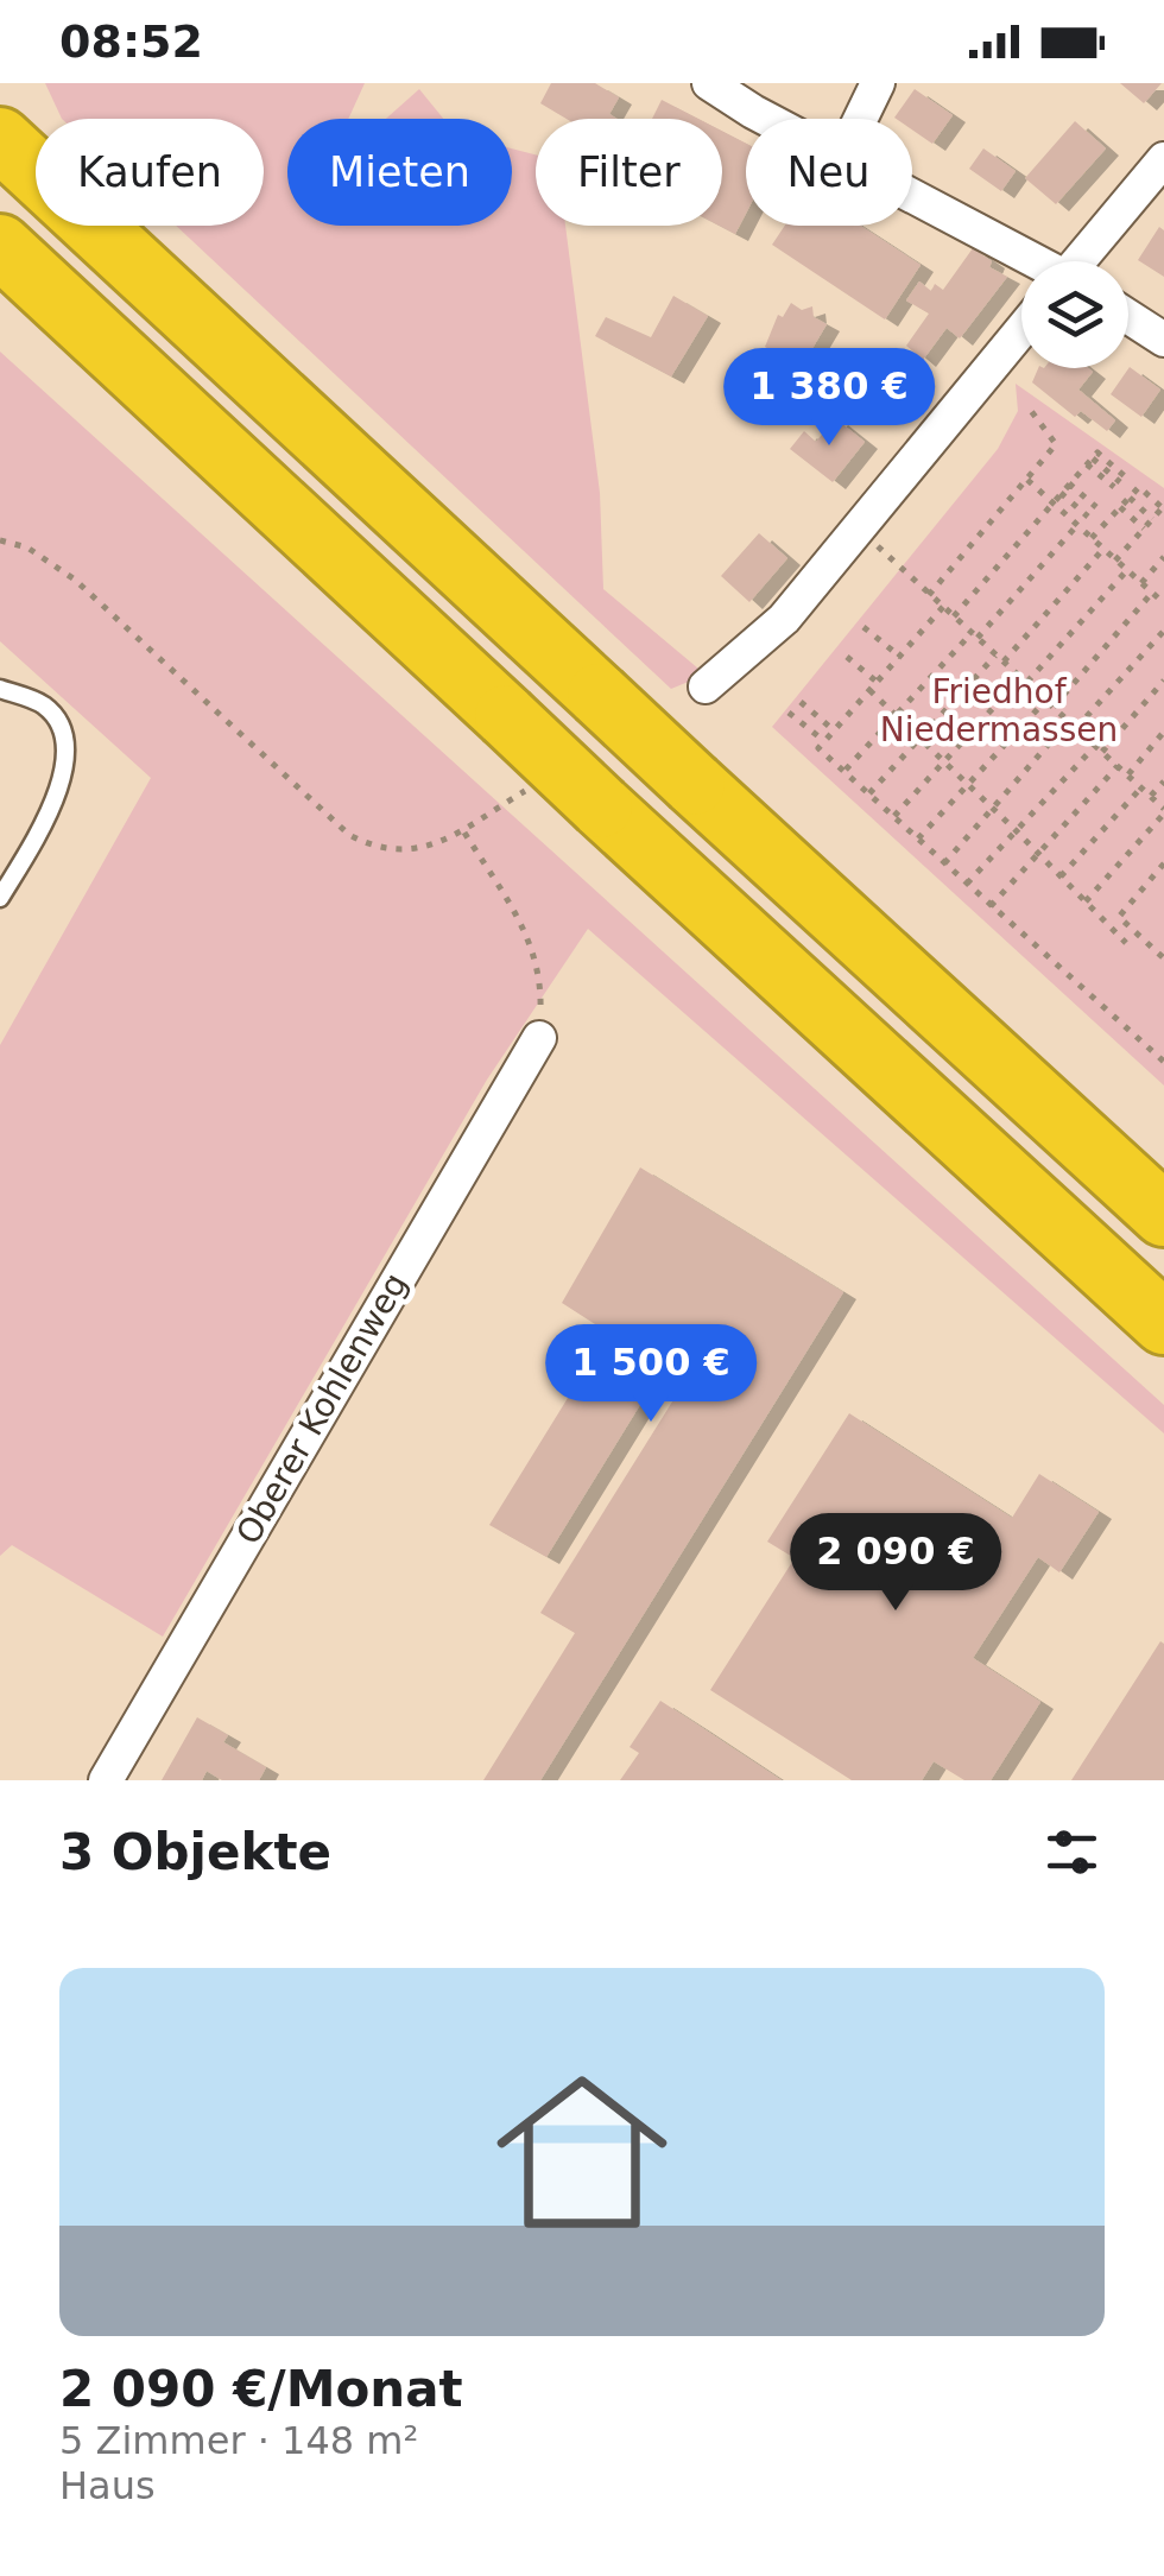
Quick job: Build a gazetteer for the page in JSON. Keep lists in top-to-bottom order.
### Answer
{
  "streets": {
    "street": ["Oberer Kohlenweg"]
  },
  "parks": ["Friedhof Niedermassen"],
  "page": {
    "status": "08:52",
    "chip": [
      "Kaufen",
      "Mieten",
      "Filter",
      "Neu"
    ],
    "price": ["1 380 €", "1 500 €", "2 090 €"],
    "heading": "3 Objekte",
    "list": [
      {
        "name": "2 090 €/Monat",
        "note": "5 Zimmer · 148 m² · Haus"
      }
    ]
  }
}
